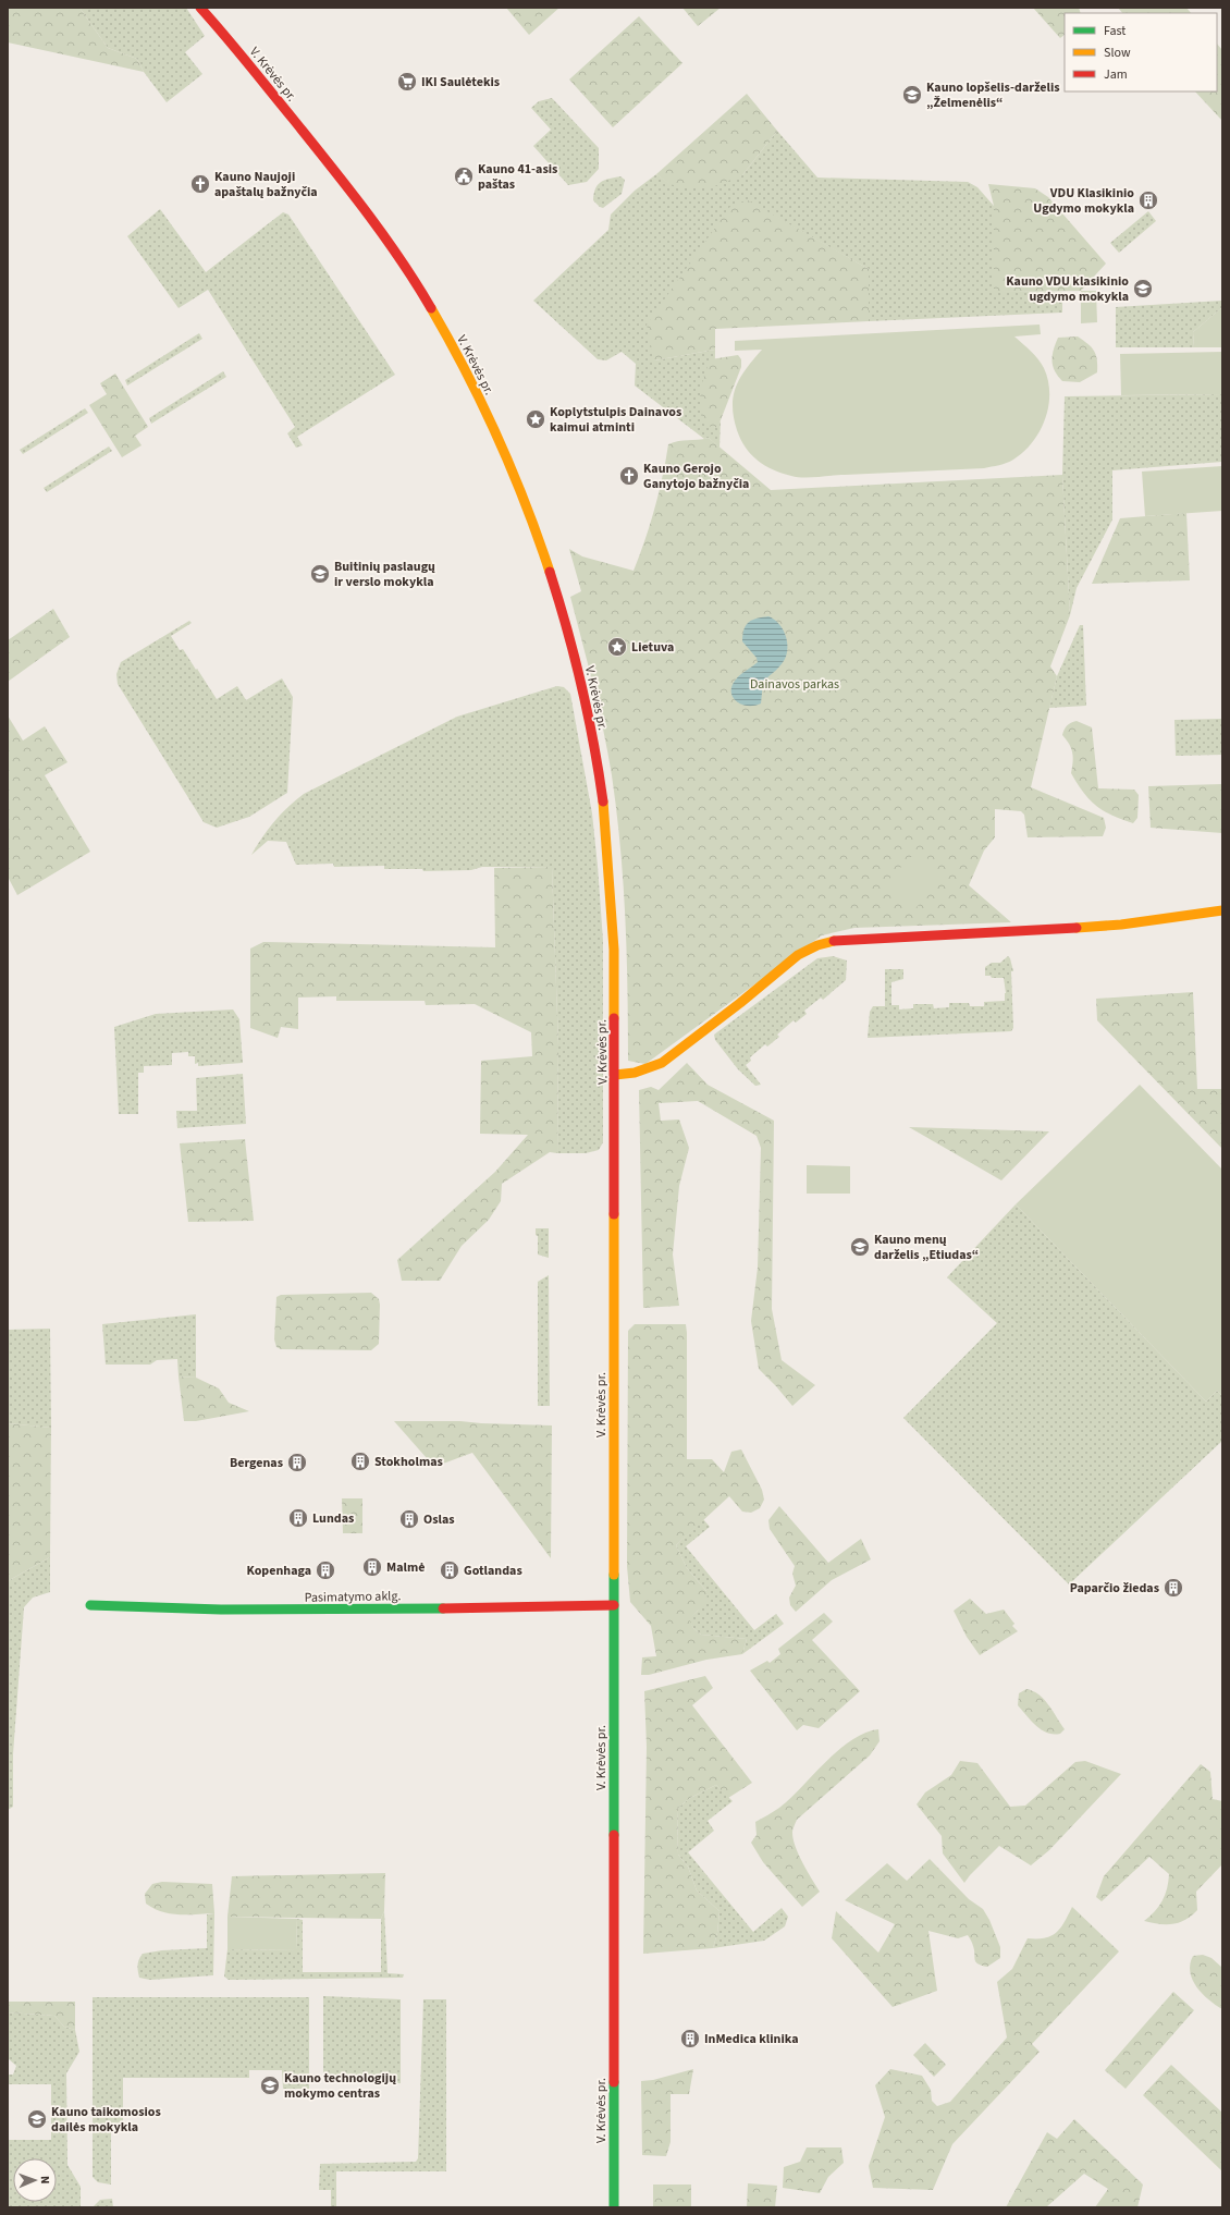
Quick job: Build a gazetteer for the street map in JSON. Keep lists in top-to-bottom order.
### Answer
{
  "streets": {
    "main road": ["V. Krėvės pr.", "Pasimatymo aklg."]
  },
  "crossings": [
    ["V. Krėvės pr.", "Pasimatymo aklg."]
  ],
  "parks": ["Dainavos parkas"],
  "places": {
    "supermarket": ["IKI Saulėtekis"],
    "school or university": [
      "Kauno lopšelis-darželis „Želmenėlis“",
      "Kauno VDU klasikinio ugdymo mokykla",
      "Buitinių paslaugų ir verslo mokykla",
      "Kauno menų darželis „Etiudas“",
      "Kauno technologijų mokymo centras",
      "Kauno taikomosios dailės mokykla"
    ],
    "public building": ["Kauno 41-asis paštas"],
    "church": ["Kauno Naujoji apaštalų bažnyčia", "Kauno Gerojo Ganytojo bažnyčia"],
    "building": [
      "VDU Klasikinio Ugdymo mokykla",
      "Stokholmas",
      "Bergenas",
      "Lundas",
      "Oslas",
      "Malmė",
      "Kopenhaga",
      "Gotlandas",
      "Paparčio žiedas",
      "InMedica klinika"
    ],
    "place": ["Koplytstulpis Dainavos kaimui atminti", "Lietuva"]
  },
  "legend": ["Fast", "Slow", "Jam"],
  "north": "right"
}
